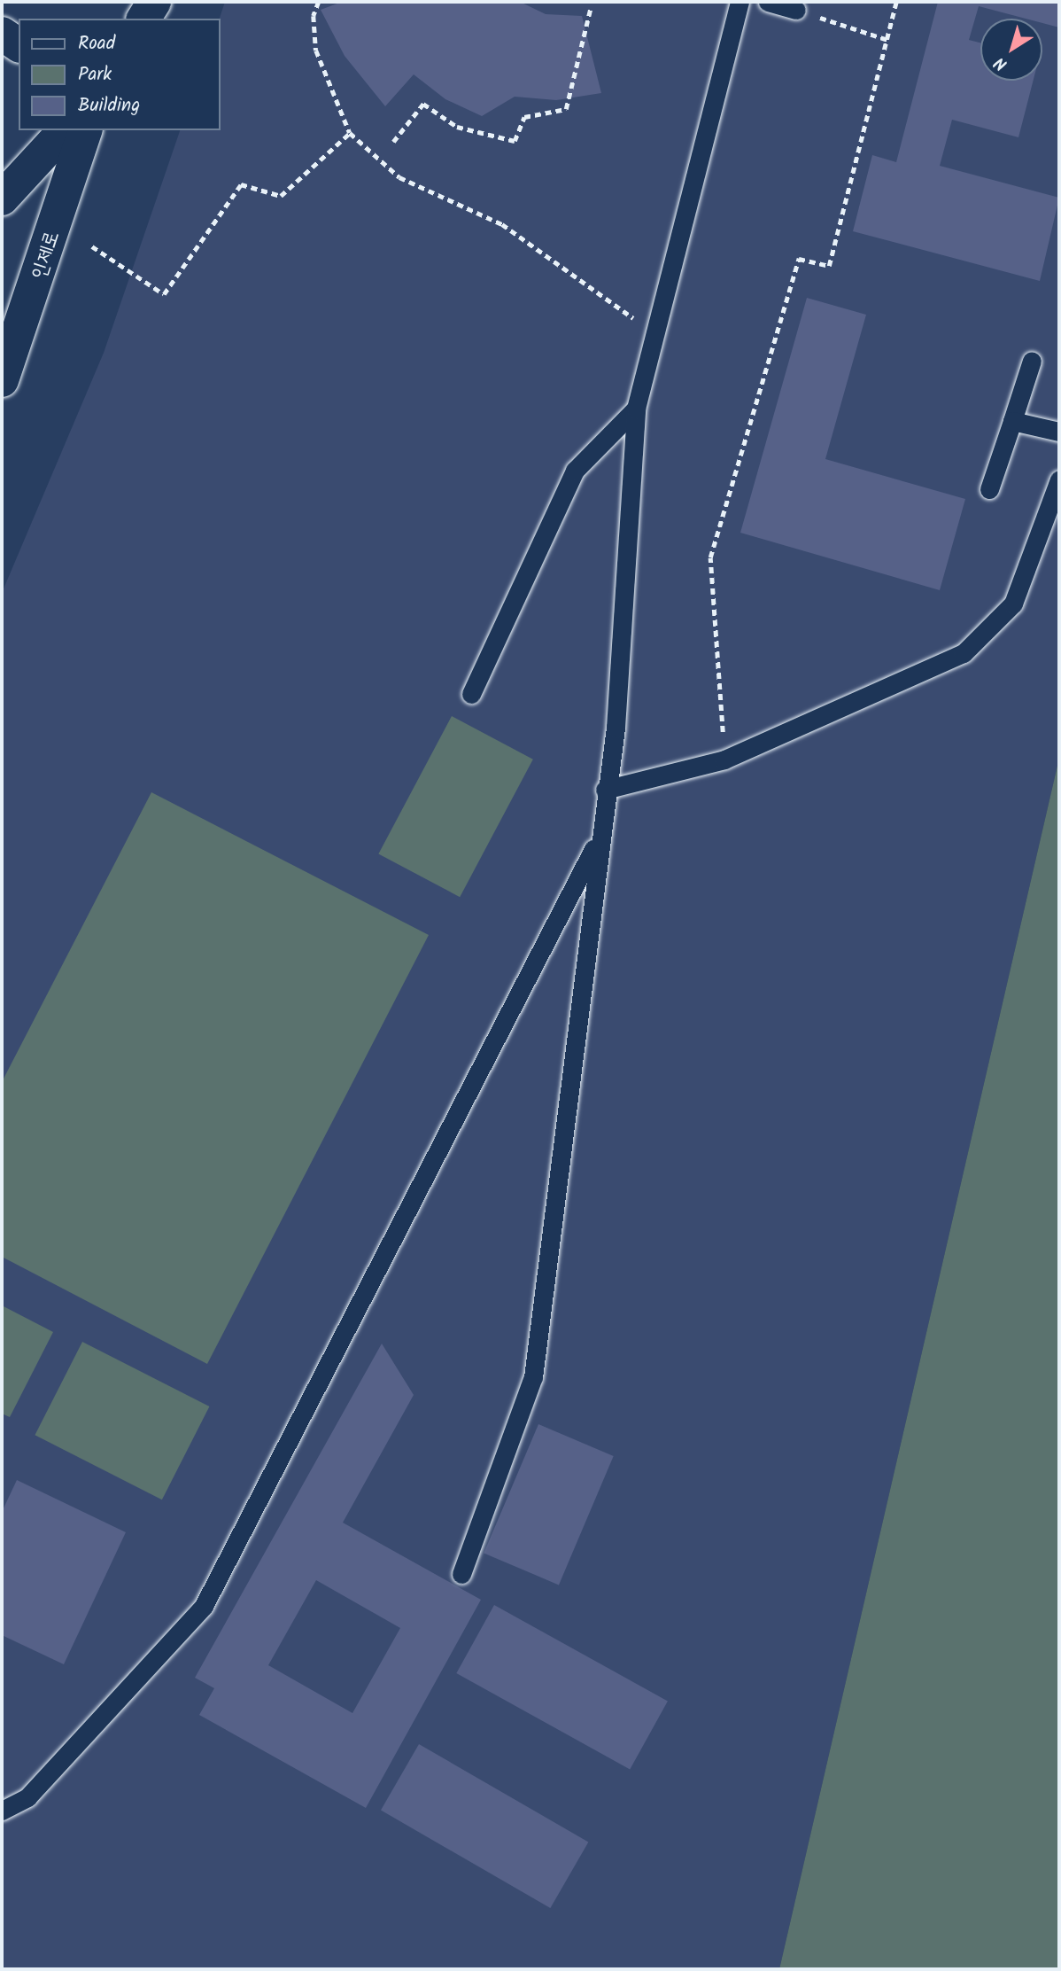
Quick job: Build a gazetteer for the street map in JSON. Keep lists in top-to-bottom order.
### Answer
{
  "streets": {
    "main road": ["인제로"]
  },
  "legend": ["Road", "Park", "Building"],
  "north": "bottom left"
}
